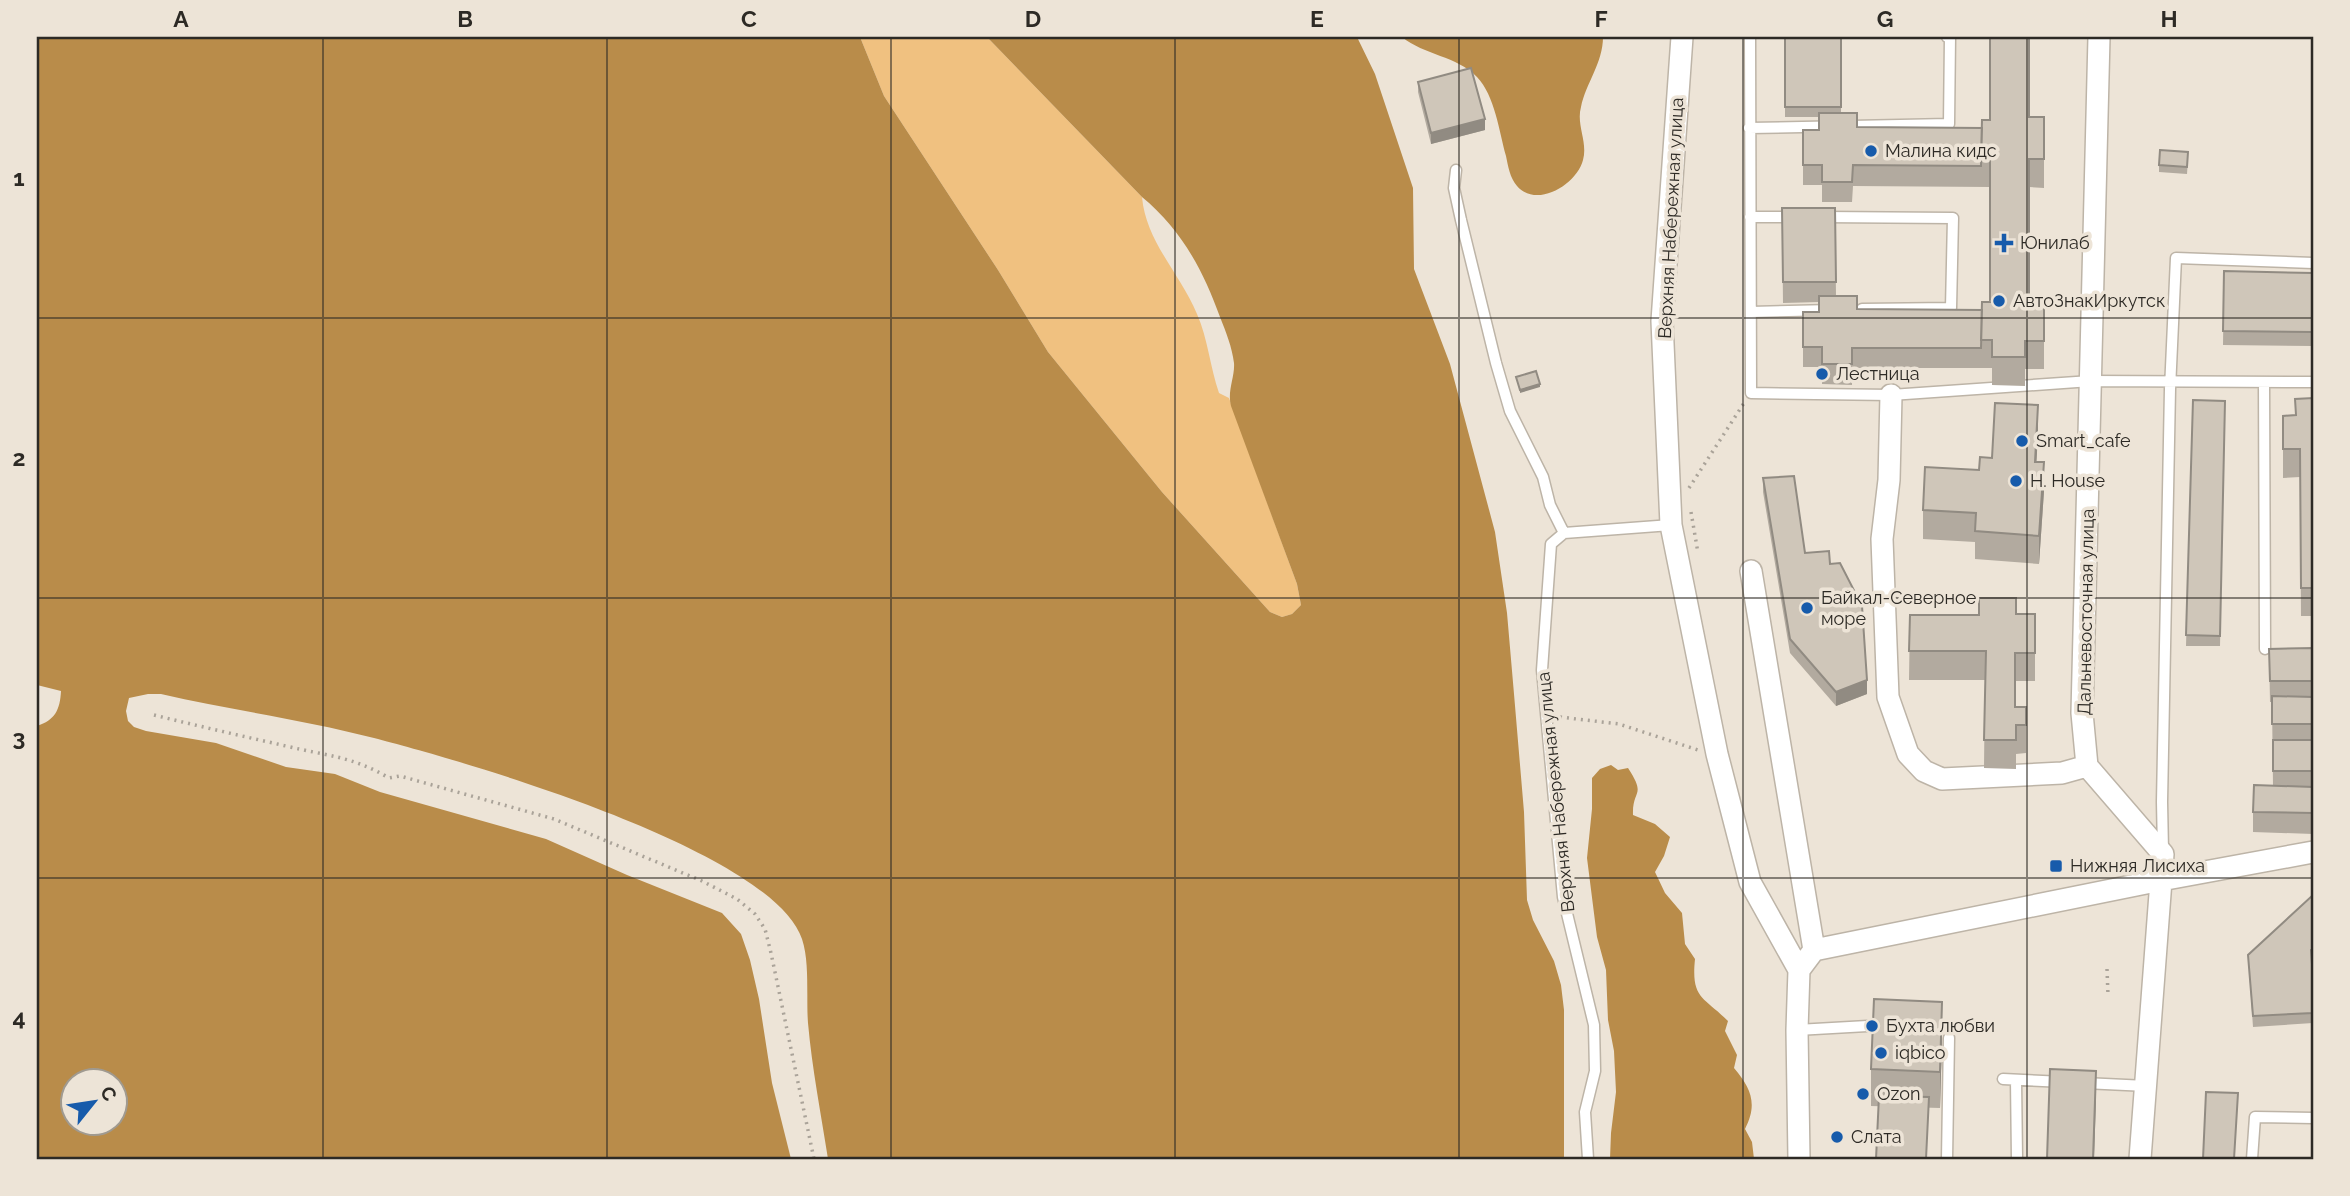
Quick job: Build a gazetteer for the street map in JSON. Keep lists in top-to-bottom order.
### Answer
{
  "streets": {
    "street": ["Верхняя Набережная улица", "Дальневосточная улица"]
  },
  "places": {
    "other": [
      "Малина кидс",
      "АвтоЗнакИркутск",
      "Лестница",
      "Smart_cafe",
      "H. House",
      "Байкал-Северное море",
      "Бухта любви",
      "iqbico",
      "Ozon",
      "Слата"
    ],
    "health": ["Юнилаб"],
    "transit": ["Нижняя Лисиха"]
  },
  "north": "top right",
  "grid": {
    "columns": [
      "A",
      "B",
      "C",
      "D",
      "E",
      "F",
      "G",
      "H"
    ],
    "rows": [
      "1",
      "2",
      "3",
      "4"
    ]
  }
}
